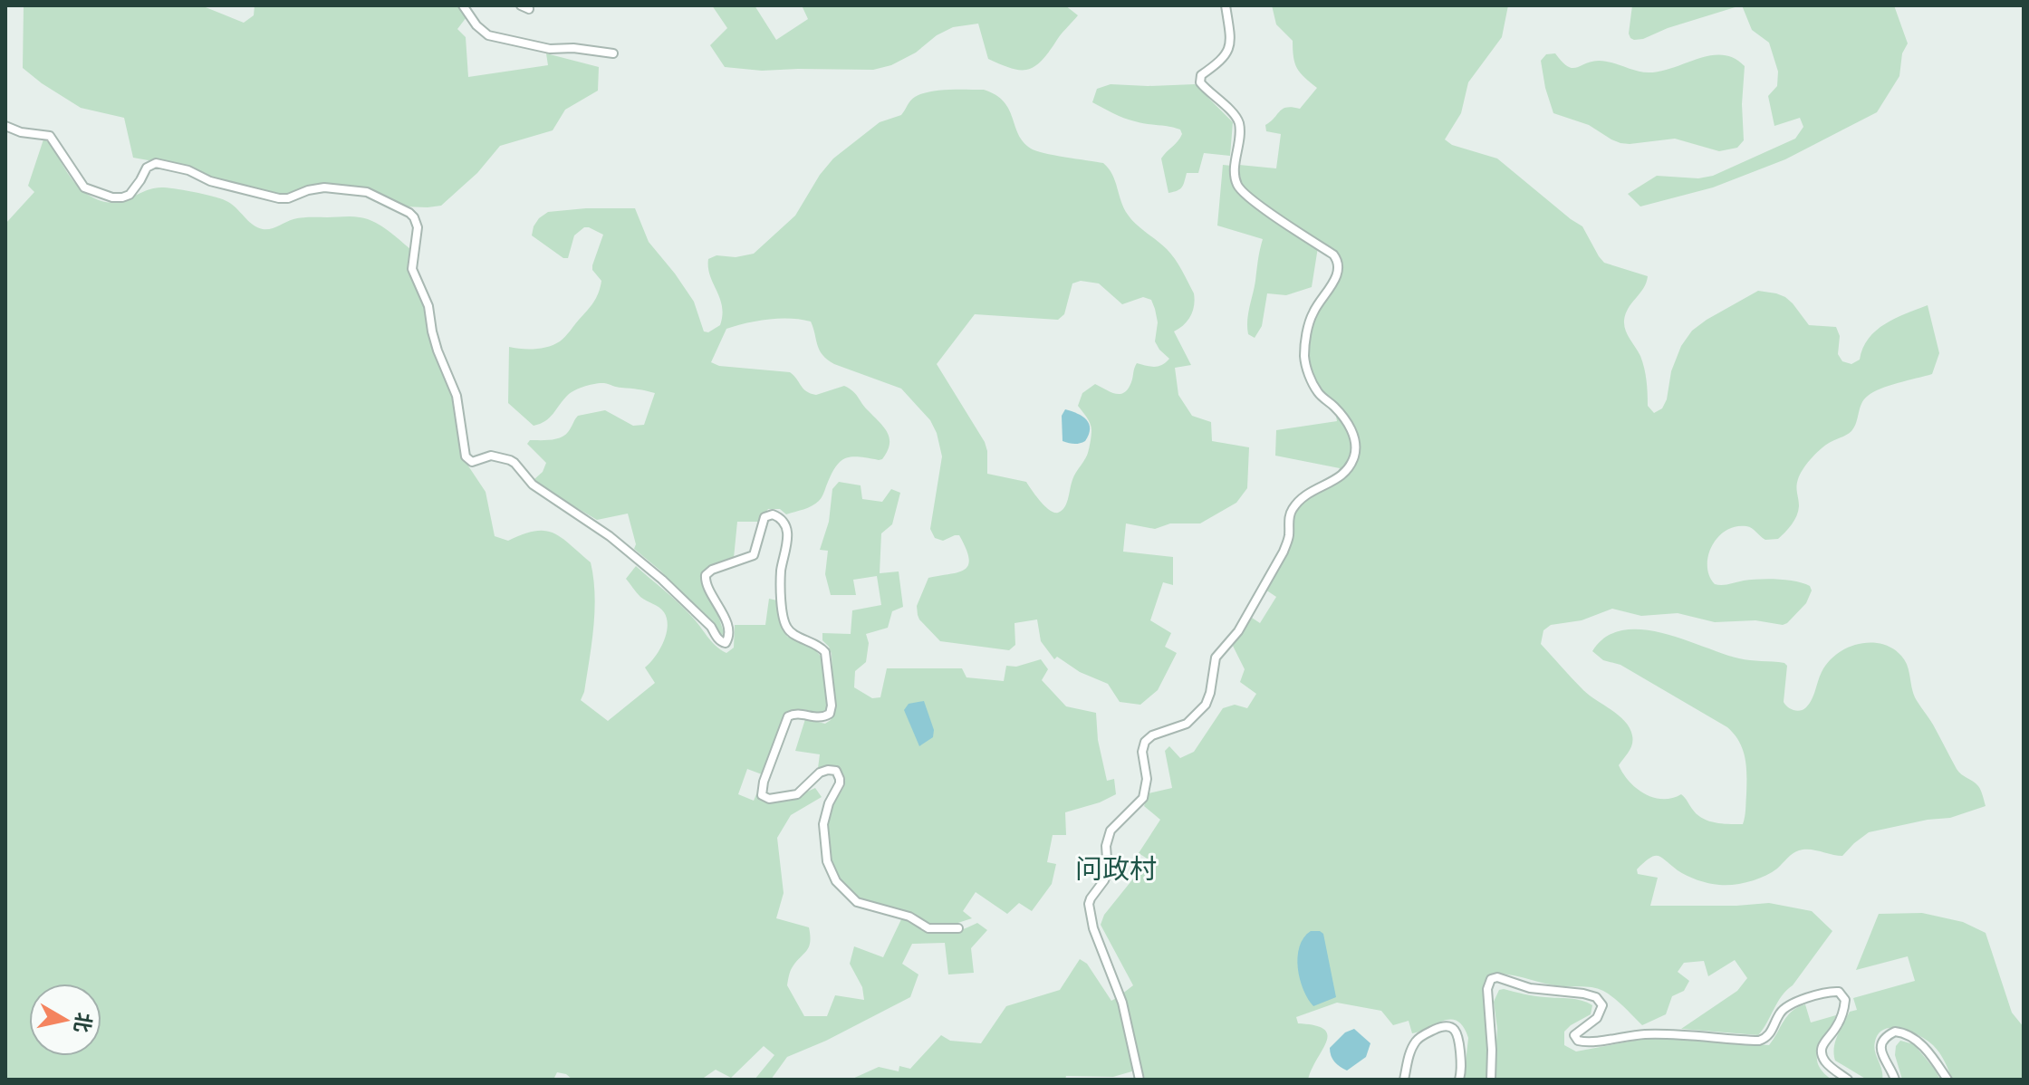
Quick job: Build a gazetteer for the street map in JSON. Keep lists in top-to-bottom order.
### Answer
{
  "districts": ["问政村"],
  "north": "right"
}
